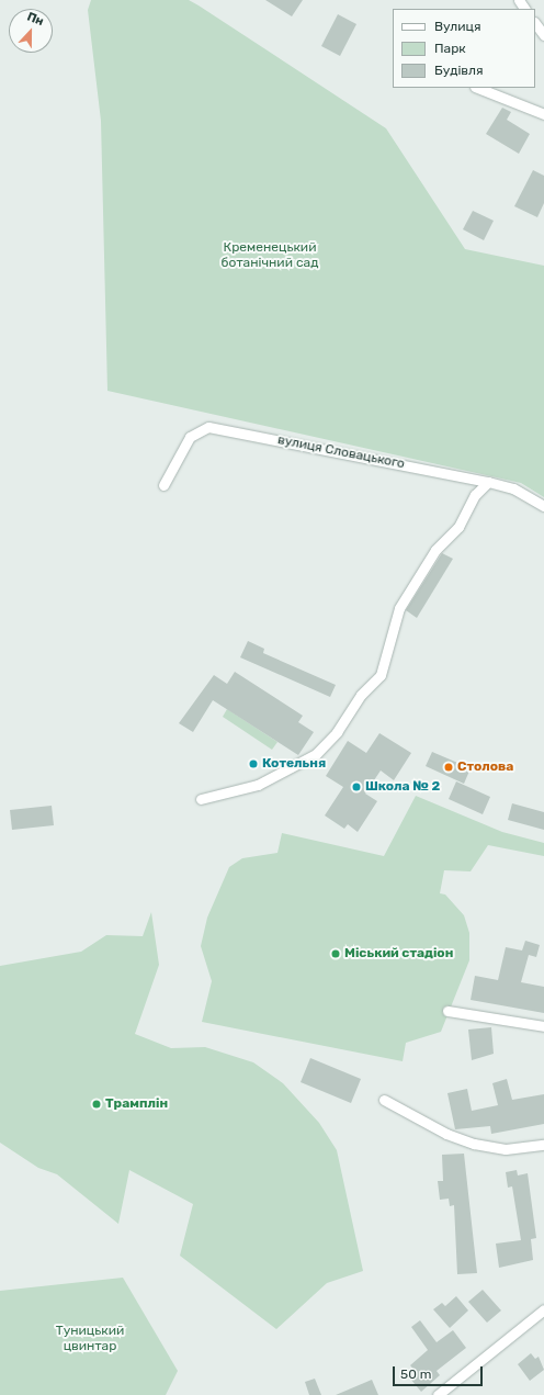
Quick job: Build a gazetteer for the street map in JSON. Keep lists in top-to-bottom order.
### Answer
{
  "streets": {
    "street": ["вулиця Словацького"]
  },
  "parks": ["Кременецький ботанічний сад", "Туницький цвинтар"],
  "places": [
    "Котельня",
    "Столова",
    "Школа № 2",
    "Міський стадіон",
    "Трамплін"
  ],
  "legend": ["Вулиця", "Парк", "Будівля"],
  "scale_bar": "50 m",
  "north": "top"
}
